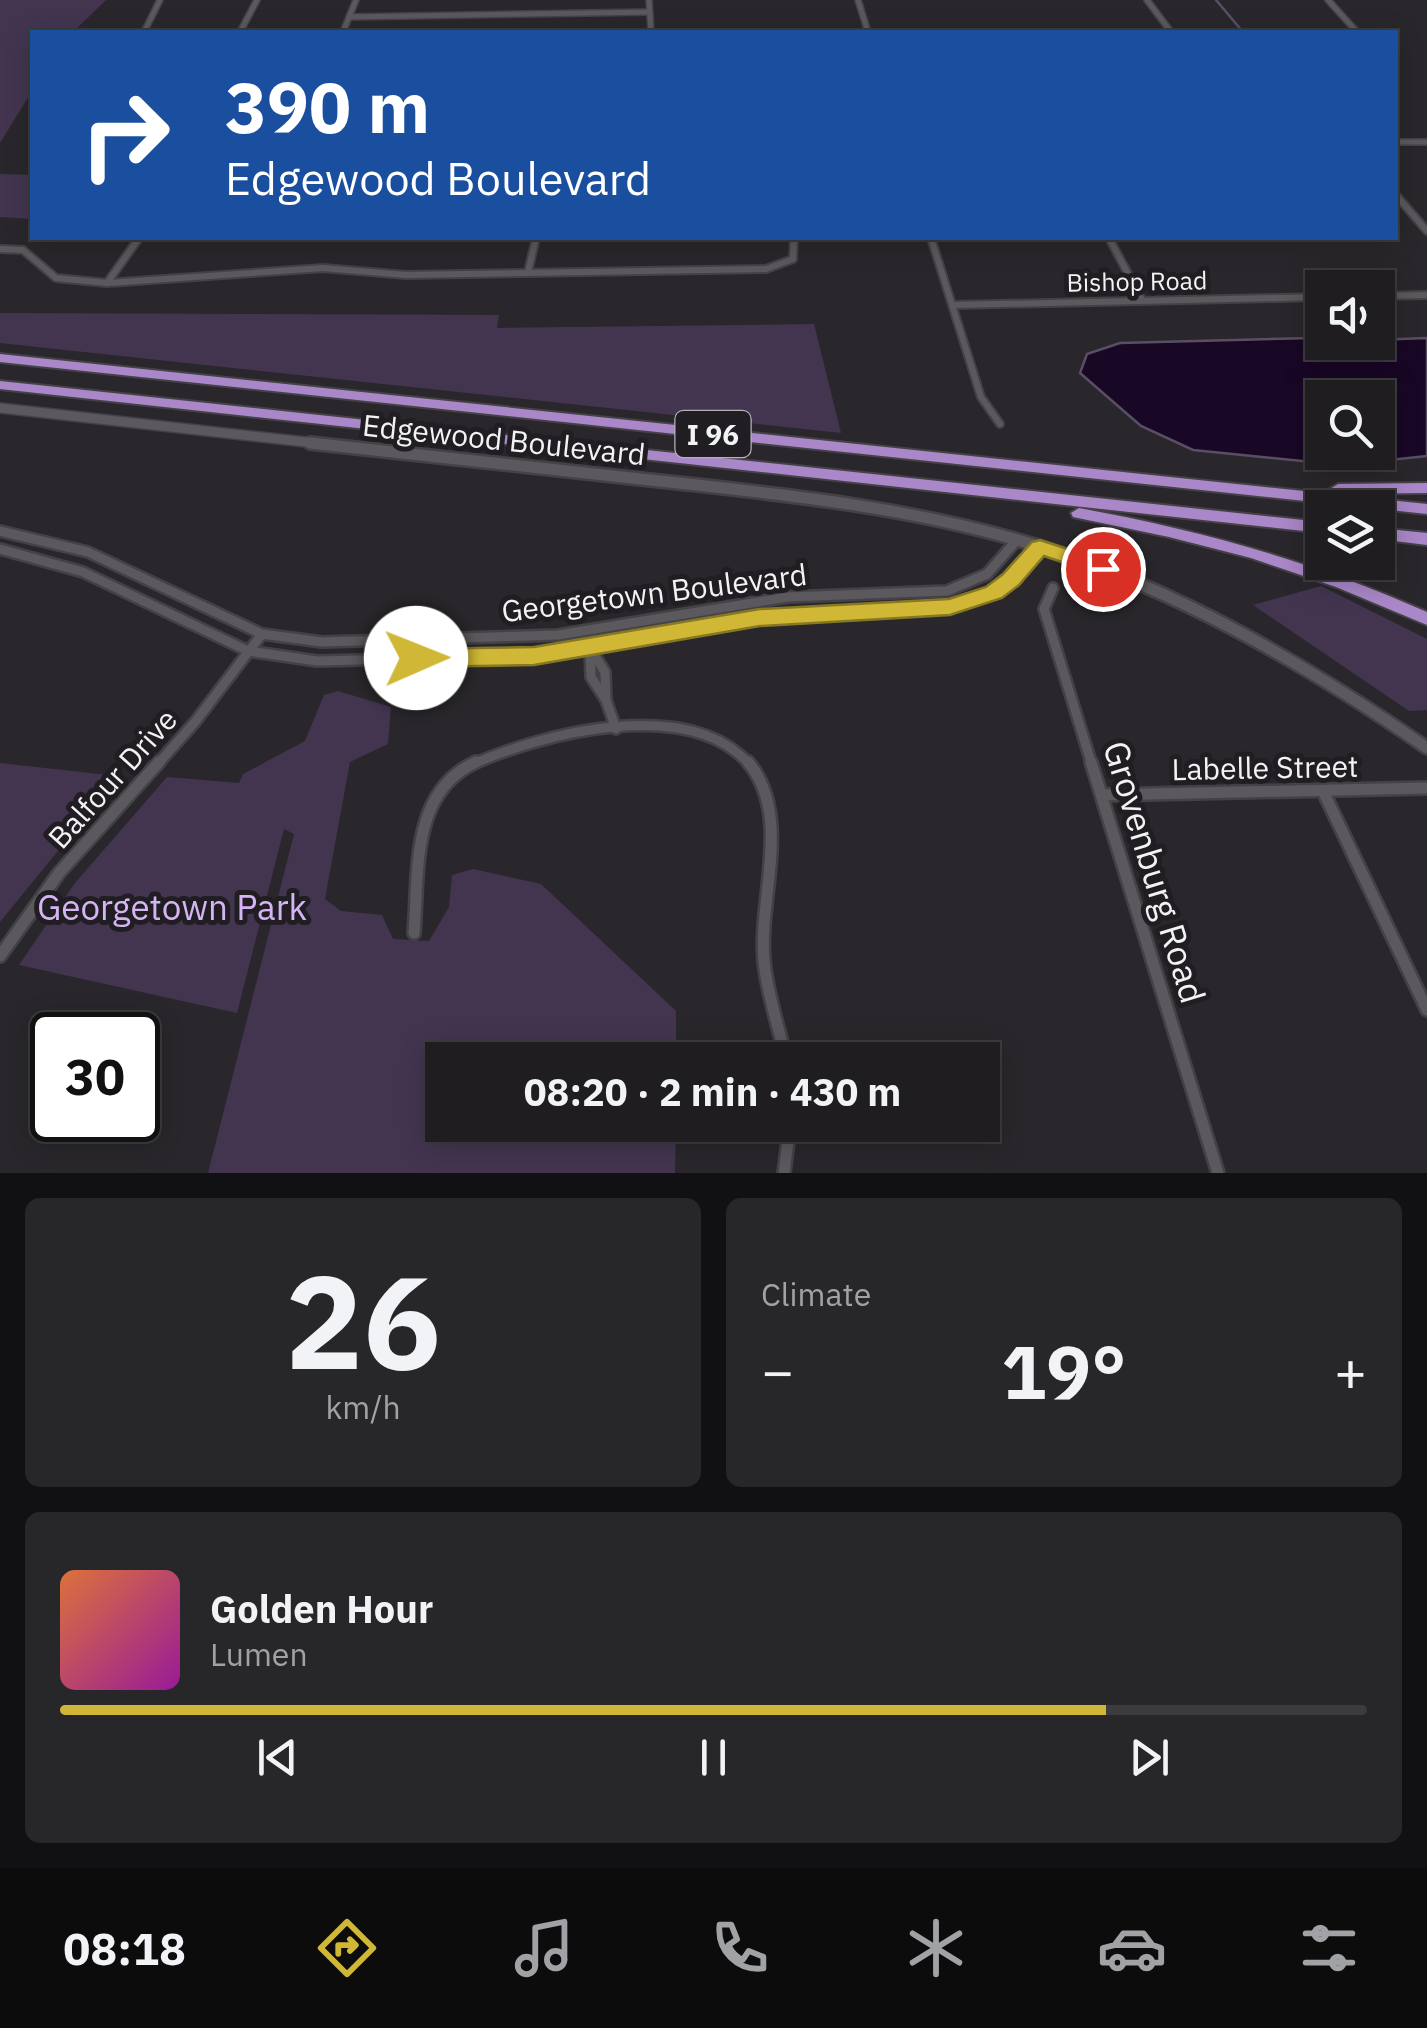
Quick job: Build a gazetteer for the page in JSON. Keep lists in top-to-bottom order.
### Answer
{
  "streets": {
    "highway": ["I 96"],
    "street": [
      "Bishop Road",
      "Edgewood Boulevard",
      "Georgetown Boulevard",
      "Labelle Street",
      "Balfour Drive",
      "Grovenburg Road"
    ]
  },
  "crossings": [
    ["Edgewood Boulevard", "Georgetown Boulevard"],
    ["Georgetown Boulevard", "Balfour Drive"],
    ["Labelle Street", "Grovenburg Road"]
  ],
  "parks": ["Georgetown Park"],
  "page": {
    "turn": ["390 m", "Edgewood Boulevard"],
    "limit": "30",
    "trip": "08:20 · 2 min · 430 m",
    "tile": [
      ["26", "km/h"],
      "Climate"
    ],
    "heat": ["−", "19°", "+"],
    "song": ["Golden Hour", "Lumen"],
    "tabs": "08:18"
  }
}
